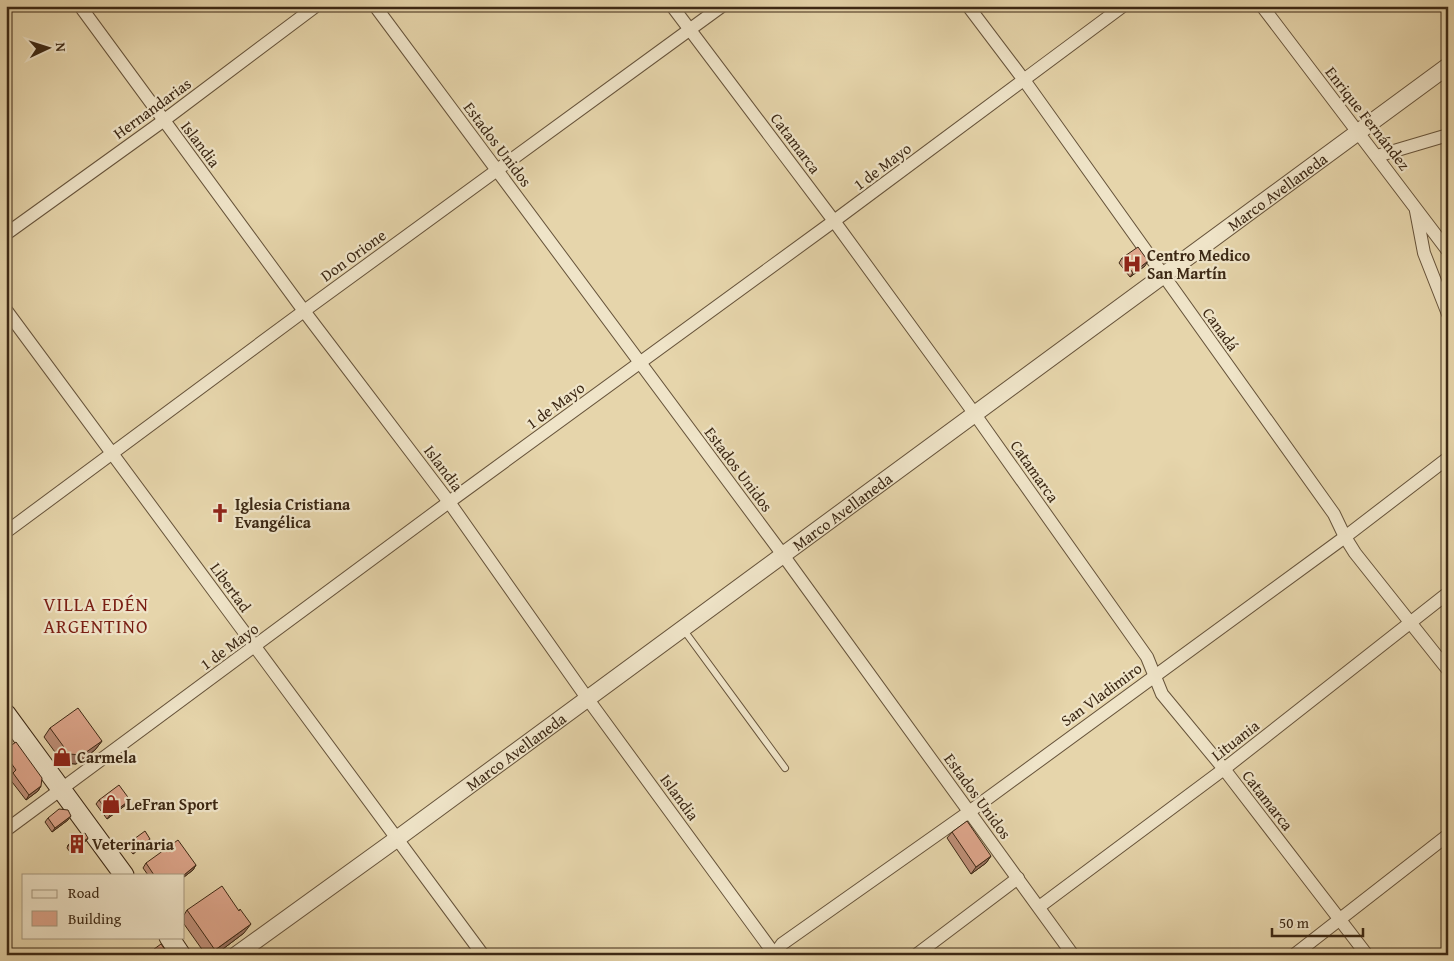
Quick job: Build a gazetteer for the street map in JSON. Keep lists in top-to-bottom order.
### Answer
{
  "streets": {
    "street": [
      "Hernandarias",
      "Enrique Fernández",
      "Catamarca",
      "Islandia",
      "Estados Unidos",
      "1 de Mayo",
      "Marco Avellaneda",
      "Don Orione",
      "Canadá",
      "Libertad",
      "San Vladimiro",
      "Lituania"
    ]
  },
  "crossings": [
    ["Hernandarias", "Islandia"],
    ["Enrique Fernández", "Marco Avellaneda"],
    ["Catamarca", "1 de Mayo"],
    ["Catamarca", "Marco Avellaneda"],
    ["Catamarca", "Don Orione"],
    ["Catamarca", "San Vladimiro"],
    ["Catamarca", "Lituania"],
    ["Islandia", "1 de Mayo"],
    ["Islandia", "Marco Avellaneda"],
    ["Islandia", "Don Orione"],
    ["Islandia", "San Vladimiro"],
    ["Estados Unidos", "1 de Mayo"],
    ["Estados Unidos", "Marco Avellaneda"],
    ["Estados Unidos", "Don Orione"],
    ["Estados Unidos", "San Vladimiro"],
    ["Estados Unidos", "Lituania"],
    ["1 de Mayo", "Canadá"],
    ["1 de Mayo", "Libertad"],
    ["Marco Avellaneda", "Canadá"],
    ["Marco Avellaneda", "Libertad"],
    ["Don Orione", "Libertad"],
    ["Canadá", "San Vladimiro"],
    ["Canadá", "Lituania"]
  ],
  "districts": ["VILLA EDÉN ARGENTINO"],
  "places": {
    "hospital": ["Centro Medico San Martín"],
    "church": ["Iglesia Cristiana Evangélica"],
    "shop": ["Carmela", "LeFran Sport"],
    "building": ["Veterinaria"]
  },
  "legend": ["Road", "Building"],
  "scale_bar": "50 m",
  "north": "right"
}
